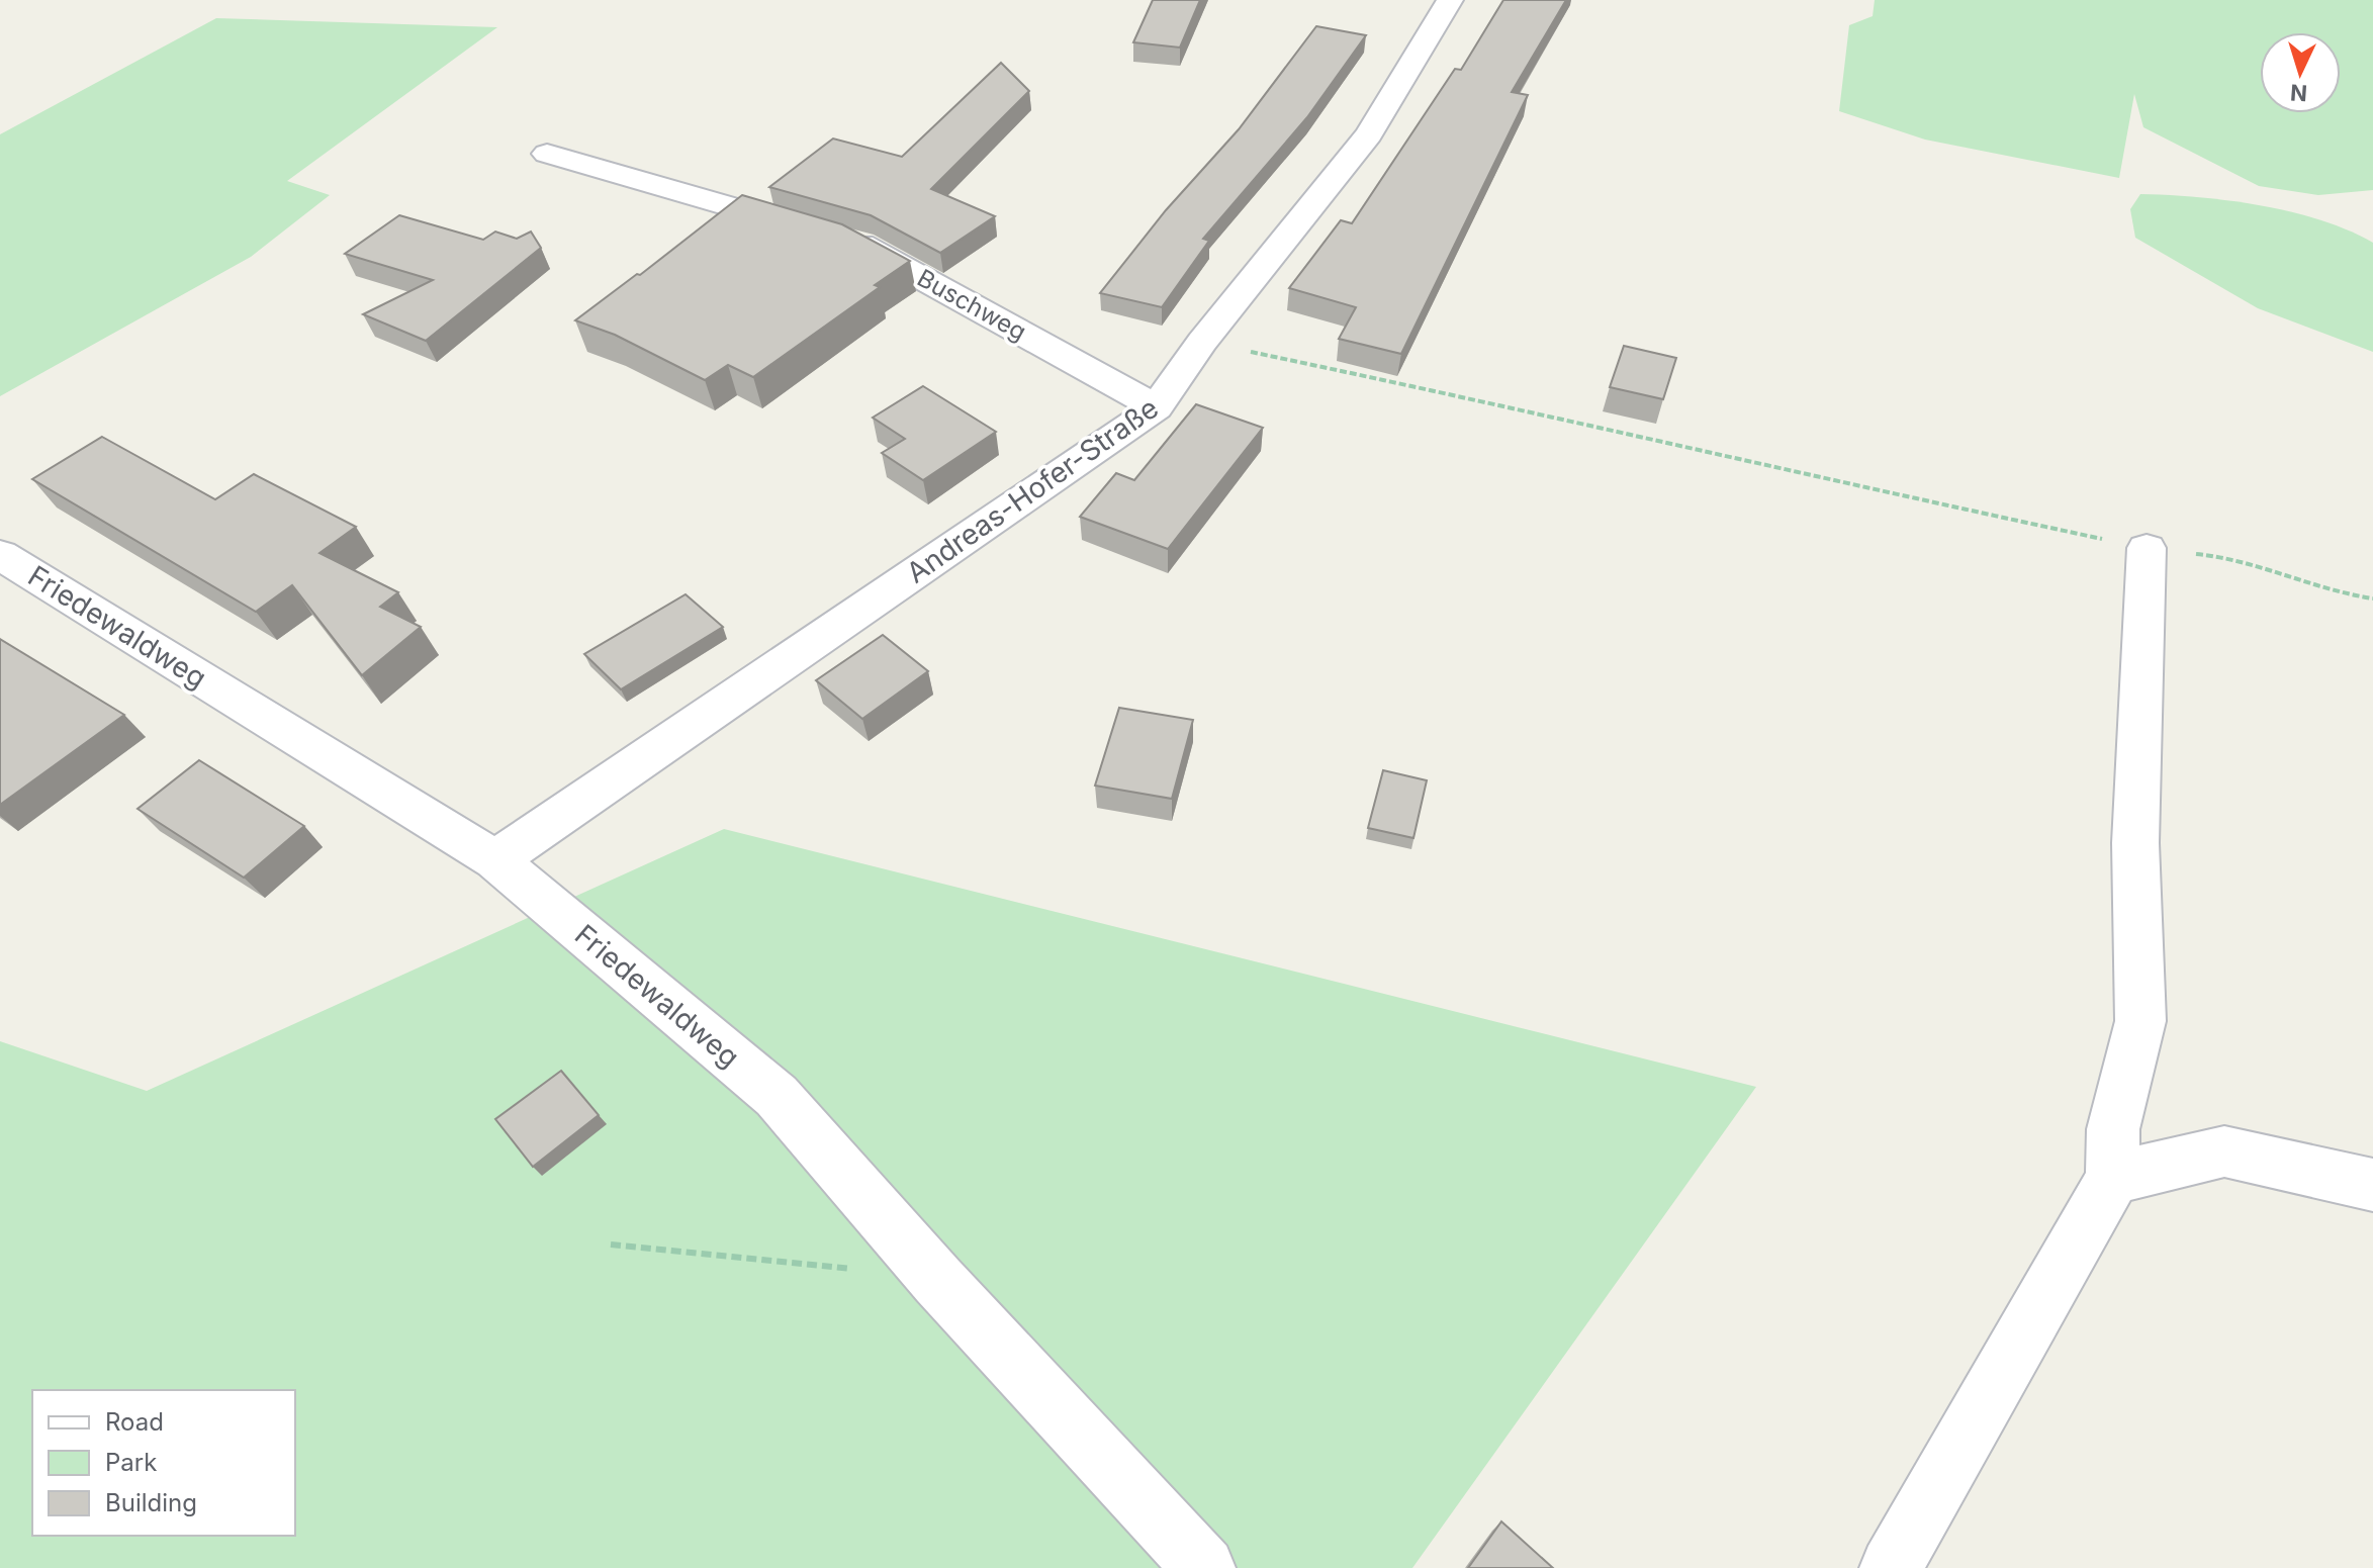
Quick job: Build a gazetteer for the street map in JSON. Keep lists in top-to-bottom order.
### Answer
{
  "streets": {
    "street": ["Buschweg", "Andreas-Hofer-Straße", "Friedewaldweg"]
  },
  "crossings": [
    ["Buschweg", "Andreas-Hofer-Straße"],
    ["Andreas-Hofer-Straße", "Friedewaldweg"]
  ],
  "legend": ["Road", "Park", "Building"],
  "north": "bottom"
}
